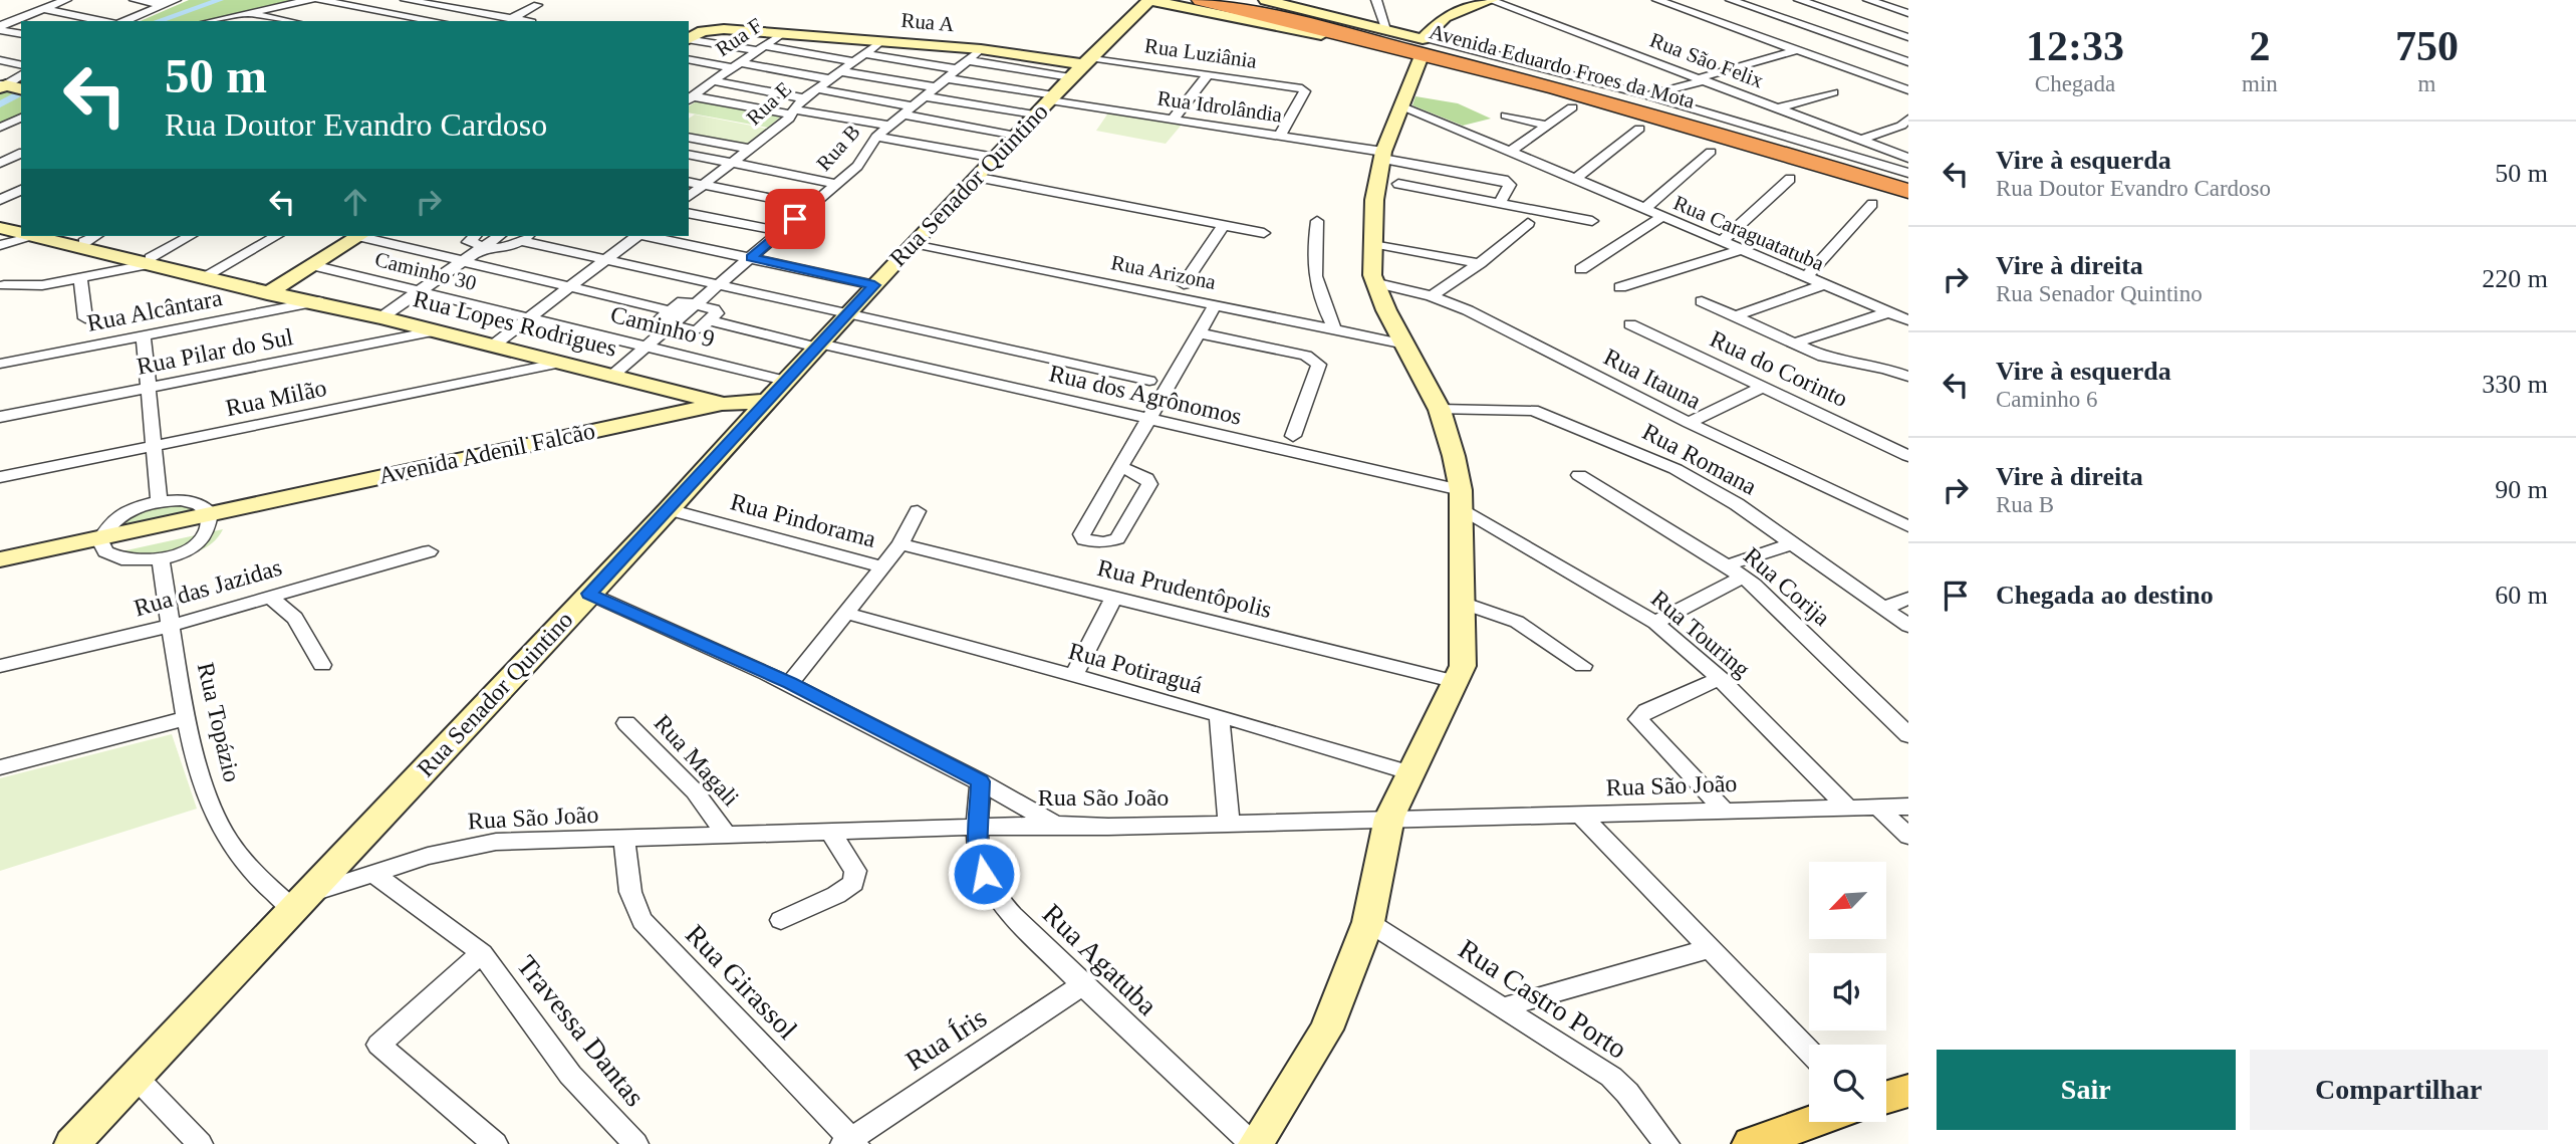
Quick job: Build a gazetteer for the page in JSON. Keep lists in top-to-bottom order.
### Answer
{
  "streets": {
    "highway": ["Avenida Eduardo Froes da Mota"],
    "street": [
      "Rua A",
      "Rua F",
      "Rua Luziânia",
      "Rua São Felix",
      "Rua E",
      "Rua Idrolândia",
      "Rua B",
      "Rua Senador Quintino",
      "Rua Caraguatatuba",
      "Caminho 30",
      "Rua Arizona",
      "Rua Alcântara",
      "Rua Lopes Rodrigues",
      "Caminho 9",
      "Rua Pilar do Sul",
      "Rua do Corinto",
      "Rua Itauna",
      "Rua dos Agrônomos",
      "Rua Milão",
      "Avenida Adenil Falcão",
      "Rua Romana",
      "Rua Pindorama",
      "Rua Corija",
      "Rua das Jazidas",
      "Rua Prudentôpolis",
      "Rua Touring",
      "Rua Potiraguá",
      "Rua Topázio",
      "Rua Magali",
      "Rua São João",
      "Rua Agatuba",
      "Rua Girassol",
      "Rua Castro Porto",
      "Travessa Dantas",
      "Rua Íris"
    ]
  },
  "crossings": [
    ["Rua A", "Rua F"],
    ["Rua A", "Rua Luziânia"],
    ["Rua A", "Rua E"],
    ["Rua A", "Rua B"],
    ["Rua A", "Rua Senador Quintino"],
    ["Rua Luziânia", "Rua Idrolândia"],
    ["Rua Luziânia", "Rua B"],
    ["Rua Luziânia", "Rua Senador Quintino"],
    ["Rua Idrolândia", "Rua Senador Quintino"],
    ["Rua Senador Quintino", "Rua Arizona"],
    ["Rua Senador Quintino", "Rua Lopes Rodrigues"],
    ["Rua Senador Quintino", "Caminho 9"],
    ["Rua Senador Quintino", "Rua dos Agrônomos"],
    ["Rua Senador Quintino", "Avenida Adenil Falcão"],
    ["Rua Senador Quintino", "Rua Pindorama"],
    ["Rua Senador Quintino", "Rua Topázio"],
    ["Rua Senador Quintino", "Rua São João"],
    ["Caminho 30", "Caminho 9"],
    ["Rua Alcântara", "Rua Lopes Rodrigues"],
    ["Rua Lopes Rodrigues", "Rua Pilar do Sul"],
    ["Rua Lopes Rodrigues", "Rua Milão"],
    ["Rua Lopes Rodrigues", "Avenida Adenil Falcão"],
    ["Rua dos Agrônomos", "Rua Touring"],
    ["Rua das Jazidas", "Rua Topázio"],
    ["Rua Touring", "Rua São João"],
    ["Rua Topázio", "Rua São João"],
    ["Rua Magali", "Rua São João"],
    ["Rua São João", "Rua Agatuba"],
    ["Rua São João", "Rua Girassol"],
    ["Rua São João", "Travessa Dantas"],
    ["Rua Agatuba", "Rua Íris"],
    ["Rua Girassol", "Rua Íris"]
  ],
  "north": "bottom left",
  "page": {
    "eta": [
      "12:33",
      "Chegada",
      "2",
      "min",
      "750",
      "m"
    ],
    "turn": ["50 m", "Rua Doutor Evandro Cardoso"],
    "list": [
      {
        "name": "Vire à esquerda",
        "note": "Rua Doutor Evandro Cardoso",
        "value": "50 m"
      },
      {
        "name": "Vire à direita",
        "note": "Rua Senador Quintino",
        "value": "220 m"
      },
      {
        "name": "Vire à esquerda",
        "note": "Caminho 6",
        "value": "330 m"
      },
      {
        "name": "Vire à direita",
        "note": "Rua B",
        "value": "90 m"
      },
      {
        "name": "Chegada ao destino",
        "value": "60 m"
      }
    ],
    "buttons": ["Sair", "Compartilhar"]
  }
}
